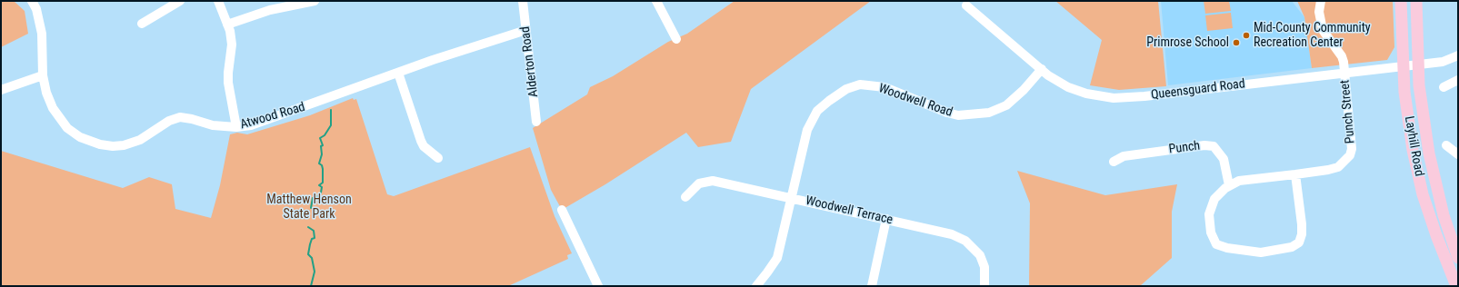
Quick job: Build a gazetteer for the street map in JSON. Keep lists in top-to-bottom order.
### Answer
{
  "streets": {
    "main road": ["Layhill Road"],
    "street": [
      "Alderton Road",
      "Queensguard Road",
      "Woodwell Road",
      "Punch Street",
      "Atwood Road",
      "Punch",
      "Woodwell Terrace"
    ]
  },
  "crossings": [
    ["Alderton Road", "Atwood Road"],
    ["Queensguard Road", "Woodwell Road"],
    ["Queensguard Road", "Punch Street"],
    ["Queensguard Road", "Layhill Road"],
    ["Woodwell Road", "Woodwell Terrace"],
    ["Punch Street", "Punch"]
  ],
  "parks": ["Matthew Henson State Park"],
  "places": ["Mid-County Community Recreation Center", "Primrose School"]
}
